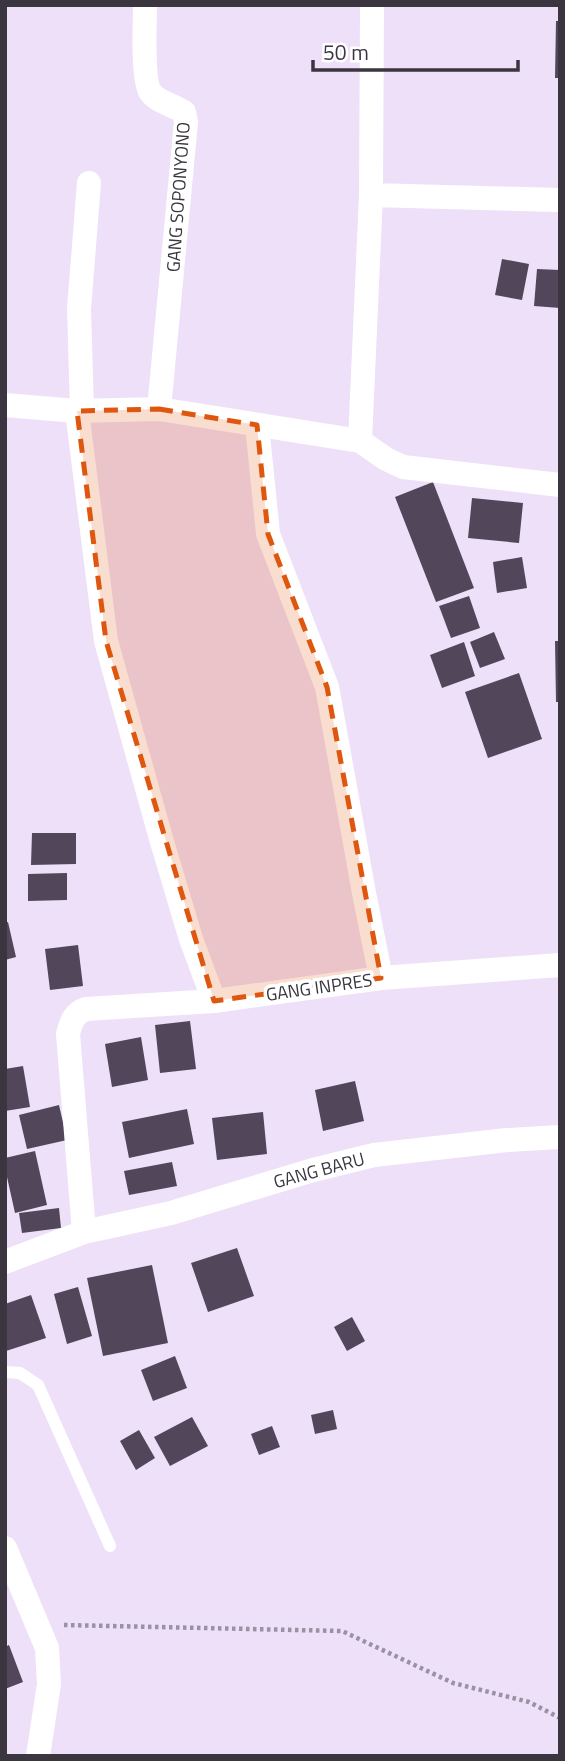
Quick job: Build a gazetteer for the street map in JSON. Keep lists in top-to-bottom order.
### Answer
{
  "streets": {
    "street": ["GANG SOPONYONO", "GANG INPRES", "GANG BARU"]
  },
  "crossings": [
    ["GANG INPRES", "GANG BARU"]
  ],
  "scale_bar": "50 m"
}
